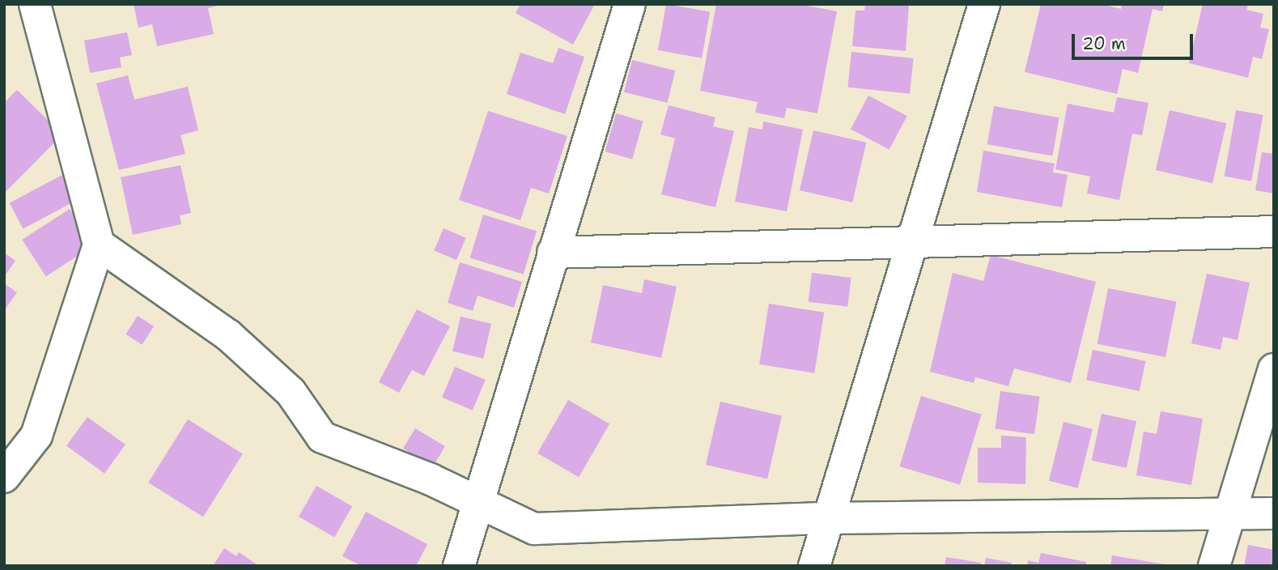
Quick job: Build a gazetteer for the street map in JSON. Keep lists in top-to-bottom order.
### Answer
{
  "scale_bar": "20 m"
}
